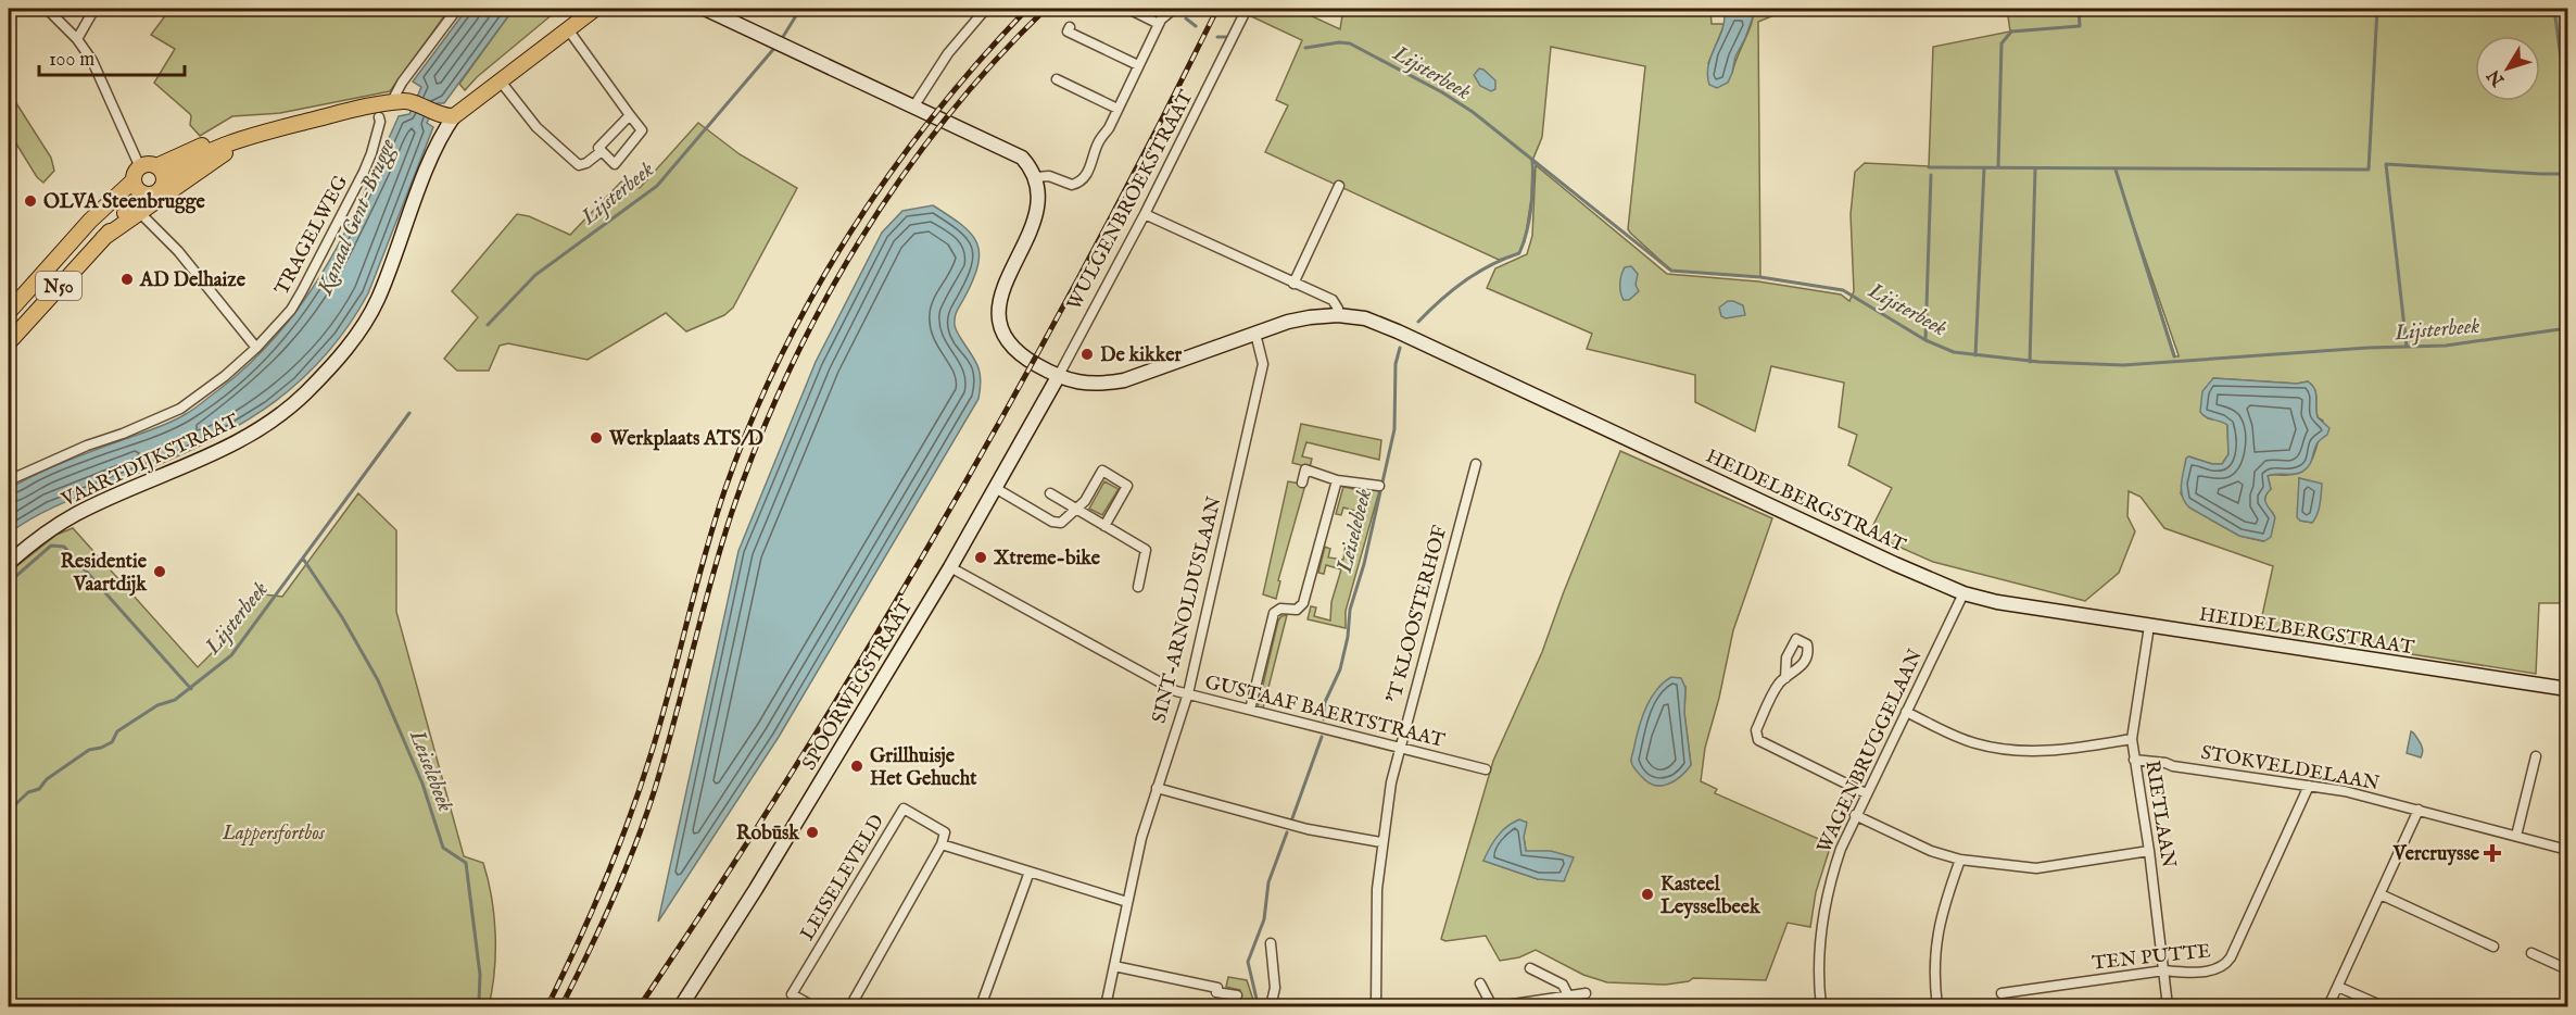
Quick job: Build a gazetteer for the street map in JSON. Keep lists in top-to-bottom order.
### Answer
{
  "streets": {
    "main road": [
      "N50",
      "VAARTDIJKSTRAAT",
      "HEIDELBERGSTRAAT",
      "SPOORWEGSTRAAT"
    ],
    "street": [
      "WULGENBROEKSTRAAT",
      "TRAGELWEG",
      "SINT-ARNOLDUSLAAN",
      "'T KLOOSTERHOF",
      "GUSTAAF BAERTSTRAAT",
      "WAGENBRUGGELAAN",
      "STOKVELDELAAN",
      "RIETLAAN",
      "LEISELEVELD",
      "TEN PUTTE"
    ]
  },
  "crossings": [
    ["WULGENBROEKSTRAAT", "HEIDELBERGSTRAAT"],
    ["WULGENBROEKSTRAAT", "SPOORWEGSTRAAT"],
    ["N50", "VAARTDIJKSTRAAT"],
    ["HEIDELBERGSTRAAT", "SINT-ARNOLDUSLAAN"],
    ["HEIDELBERGSTRAAT", "SPOORWEGSTRAAT"],
    ["HEIDELBERGSTRAAT", "WAGENBRUGGELAAN"],
    ["HEIDELBERGSTRAAT", "RIETLAAN"],
    ["SINT-ARNOLDUSLAAN", "GUSTAAF BAERTSTRAAT"],
    ["'T KLOOSTERHOF", "GUSTAAF BAERTSTRAAT"],
    ["SPOORWEGSTRAAT", "GUSTAAF BAERTSTRAAT"],
    ["STOKVELDELAAN", "RIETLAAN"],
    ["STOKVELDELAAN", "TEN PUTTE"],
    ["RIETLAAN", "TEN PUTTE"]
  ],
  "water": ["Lijsterbeek", "Kanaal Gent-Brugge", "Leiselebeek"],
  "parks": ["Lappersfortbos"],
  "places": {
    "other": [
      "OLVA Steenbrugge",
      "AD Delhaize",
      "De kikker",
      "Werkplaats ATS/D",
      "Xtreme-bike",
      "Residentie Vaartdijk",
      "Grillhuisje Het Gehucht",
      "Robūsk",
      "Kasteel Leysselbeek"
    ],
    "health": ["Vercruysse"]
  },
  "scale_bar": "100 m",
  "north": "bottom left"
}
